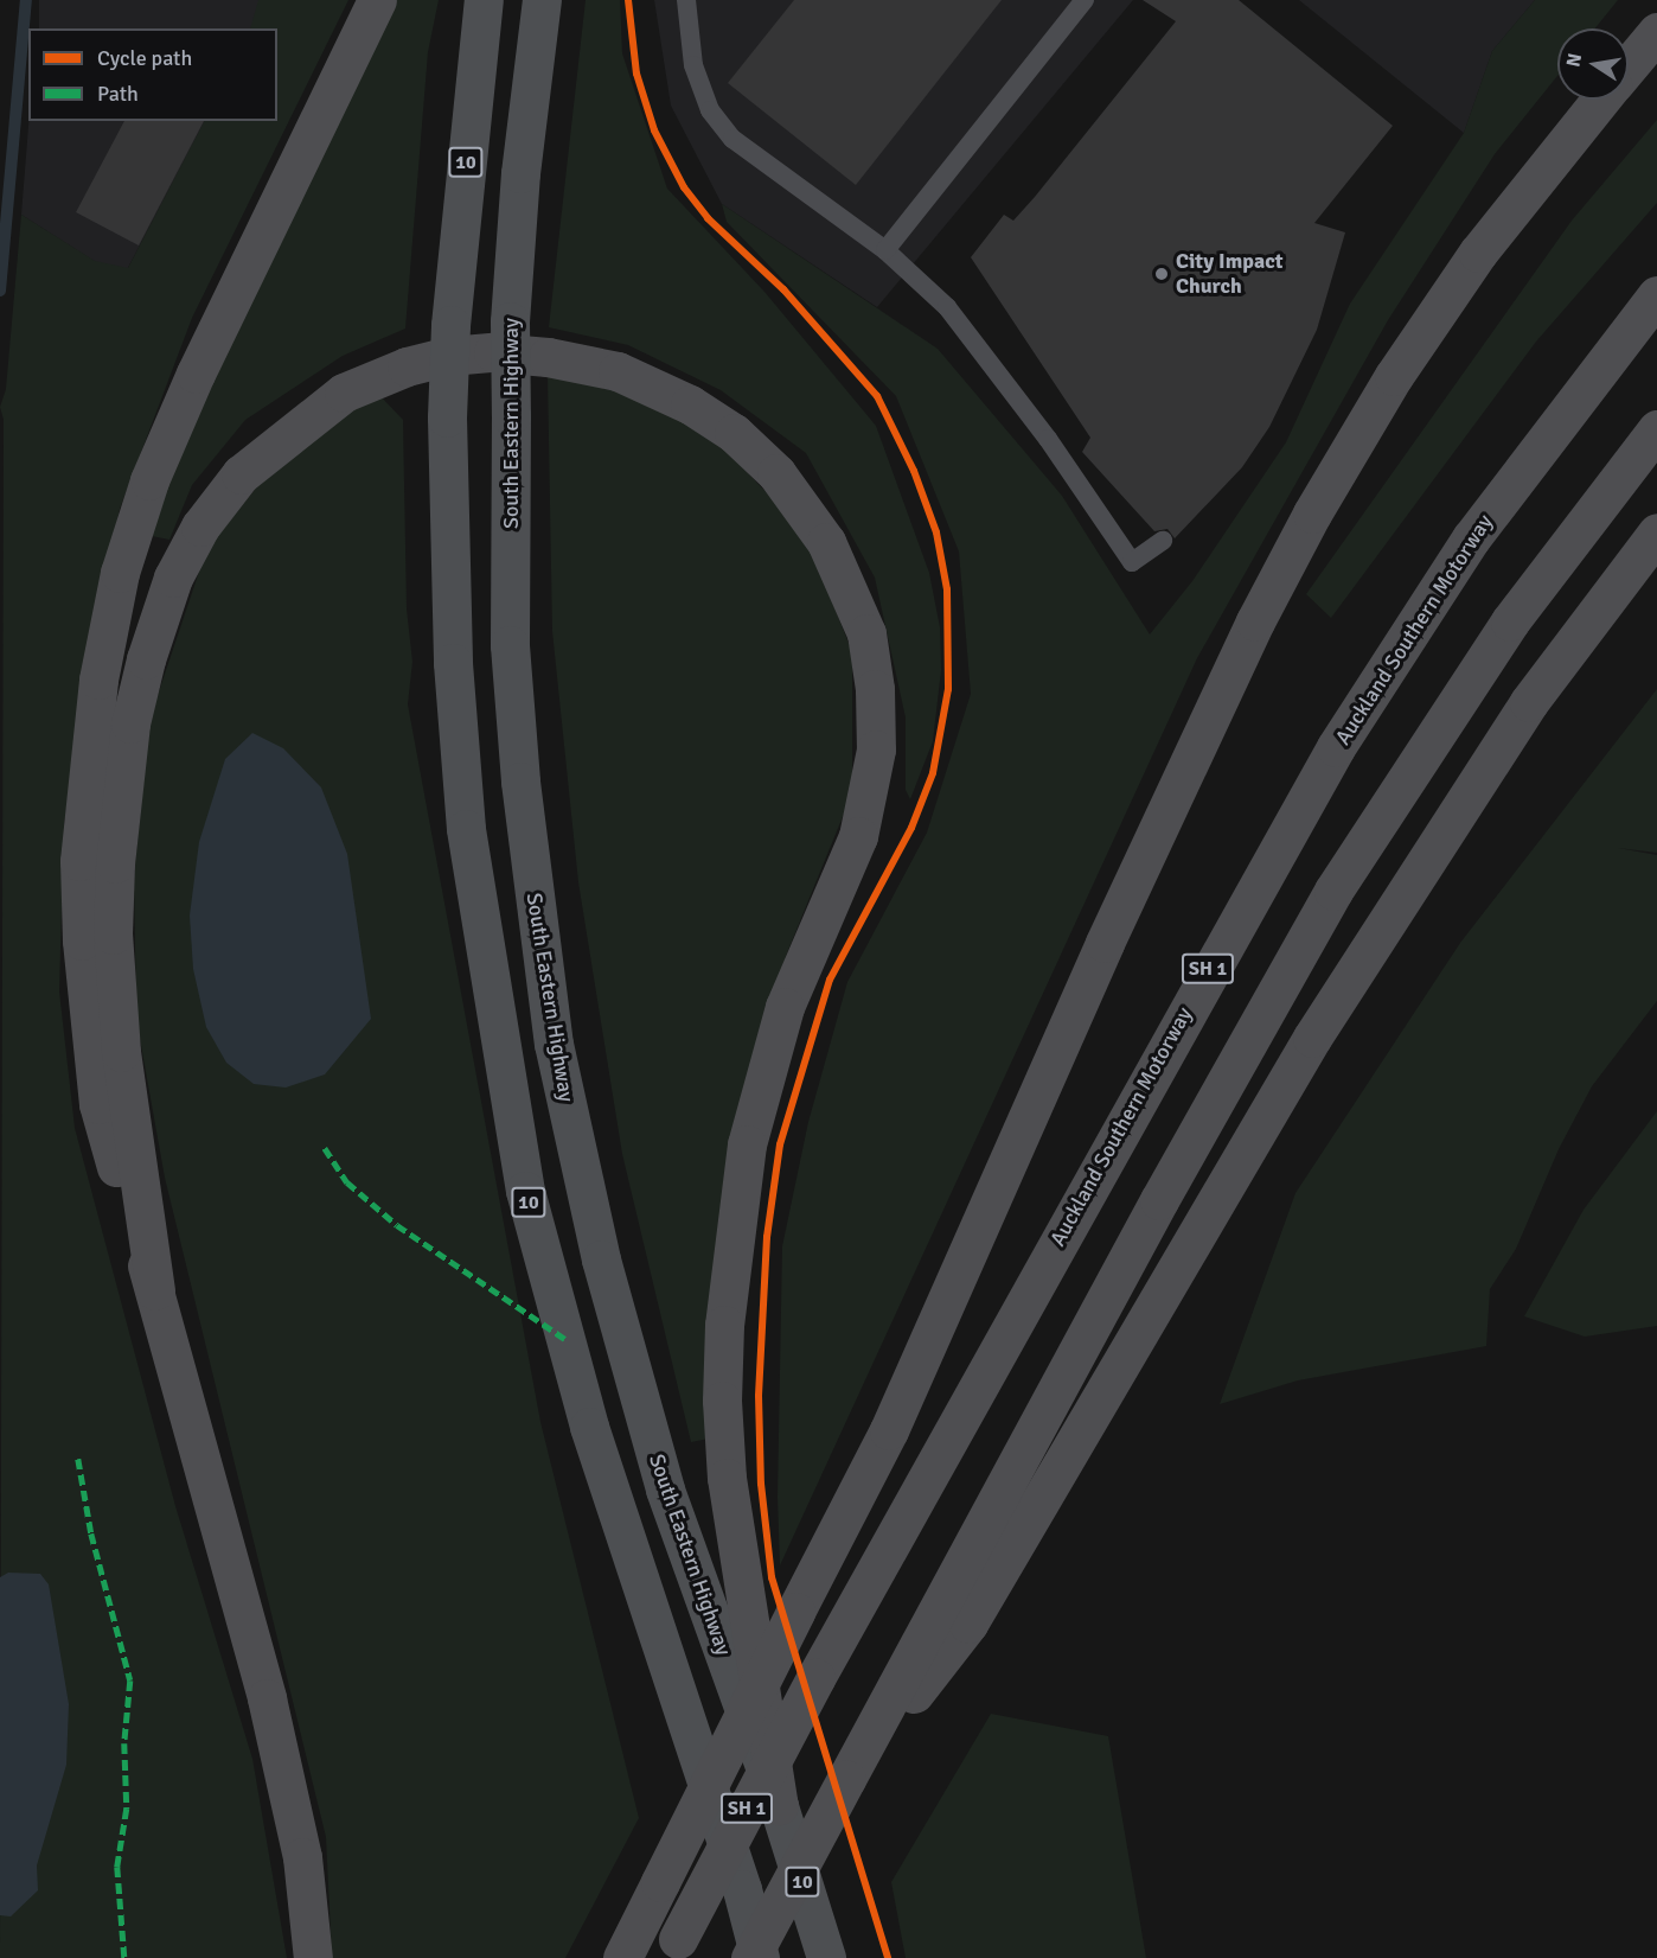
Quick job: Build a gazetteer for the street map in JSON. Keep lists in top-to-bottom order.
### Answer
{
  "streets": {
    "highway": ["Auckland Southern Motorway", "SH 1"],
    "main road": ["10", "South Eastern Highway"]
  },
  "places": ["City Impact Church"],
  "legend": ["Cycle path", "Path"],
  "north": "left"
}
